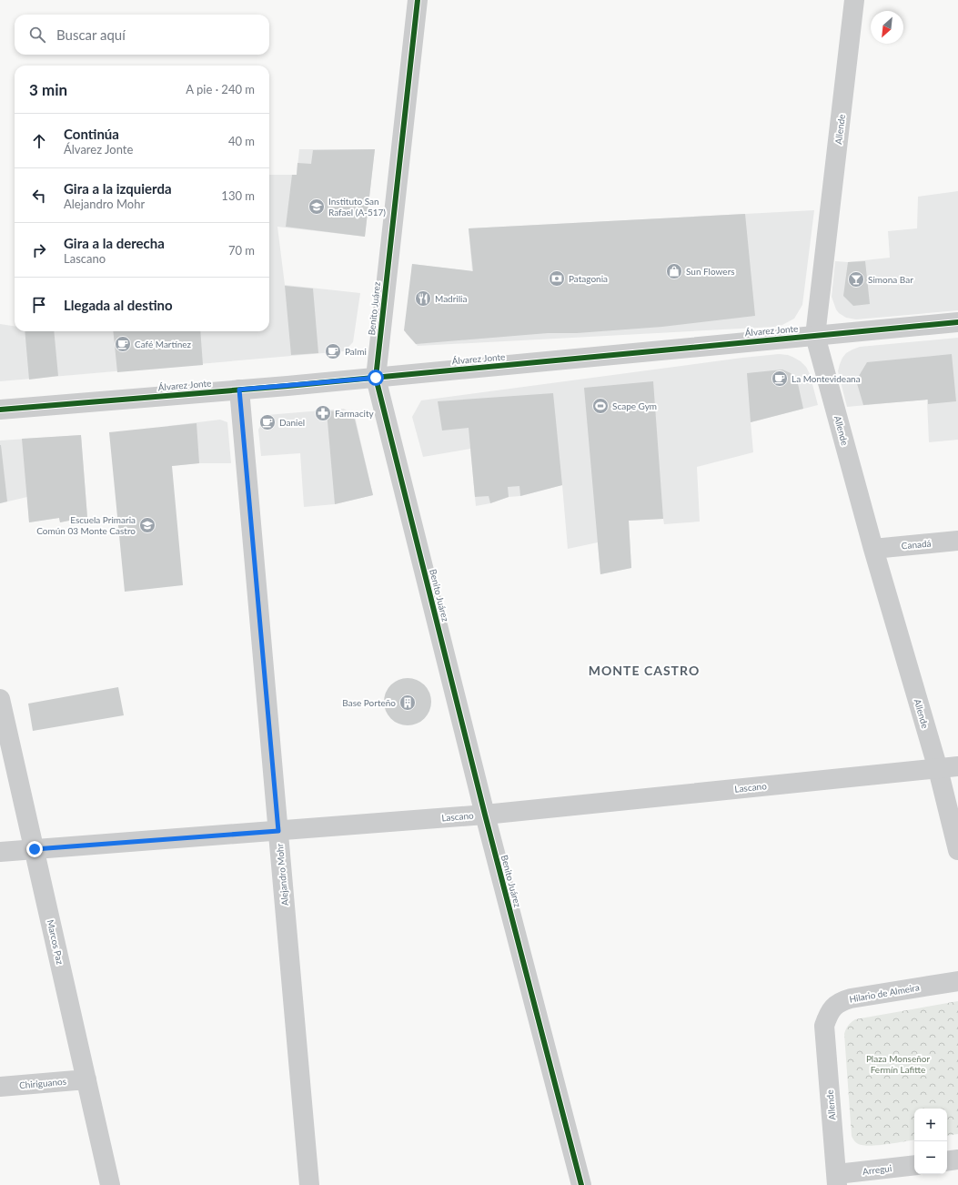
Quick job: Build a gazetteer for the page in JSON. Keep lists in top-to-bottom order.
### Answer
{
  "streets": {
    "street": [
      "Allende",
      "Benito Juárez",
      "Álvarez Jonte",
      "Canadá",
      "Lascano",
      "Alejandro Mohr",
      "Marcos Paz",
      "Hilario de Almeira",
      "Chiriguanos",
      "Arregui"
    ]
  },
  "crossings": [
    ["Allende", "Álvarez Jonte"],
    ["Allende", "Canadá"],
    ["Allende", "Lascano"],
    ["Allende", "Hilario de Almeira"],
    ["Allende", "Arregui"],
    ["Benito Juárez", "Álvarez Jonte"],
    ["Benito Juárez", "Lascano"],
    ["Álvarez Jonte", "Alejandro Mohr"],
    ["Lascano", "Alejandro Mohr"],
    ["Lascano", "Marcos Paz"],
    ["Marcos Paz", "Chiriguanos"]
  ],
  "districts": ["MONTE CASTRO"],
  "parks": ["Plaza Monseñor Fermín Lafitte"],
  "places": {
    "school or university": ["Instituto San Rafael (A-517)", "Escuela Primaria Común 03 Monte Castro"],
    "shop": ["Sun Flowers"],
    "bank": ["Patagonia"],
    "bar": ["Simona Bar"],
    "restaurant": ["Madrilia"],
    "cafe": [
      "Café Martínez",
      "Palmi",
      "La Montevideana",
      "Daniel"
    ],
    "sports": ["Scape Gym"],
    "pharmacy": ["Farmacity"],
    "building": ["Base Porteño"]
  },
  "north": "bottom left",
  "page": {
    "search": "Buscar aquí",
    "heading": ["3 min", "A pie · 240 m"],
    "list": [
      ["Continúa", "Álvarez Jonte", "40 m"],
      ["Gira a la izquierda", "Alejandro Mohr", "130 m"],
      ["Gira a la derecha", "Lascano", "70 m"],
      "Llegada al destino"
    ],
    "map_buttons": ["+", "−"]
  }
}
